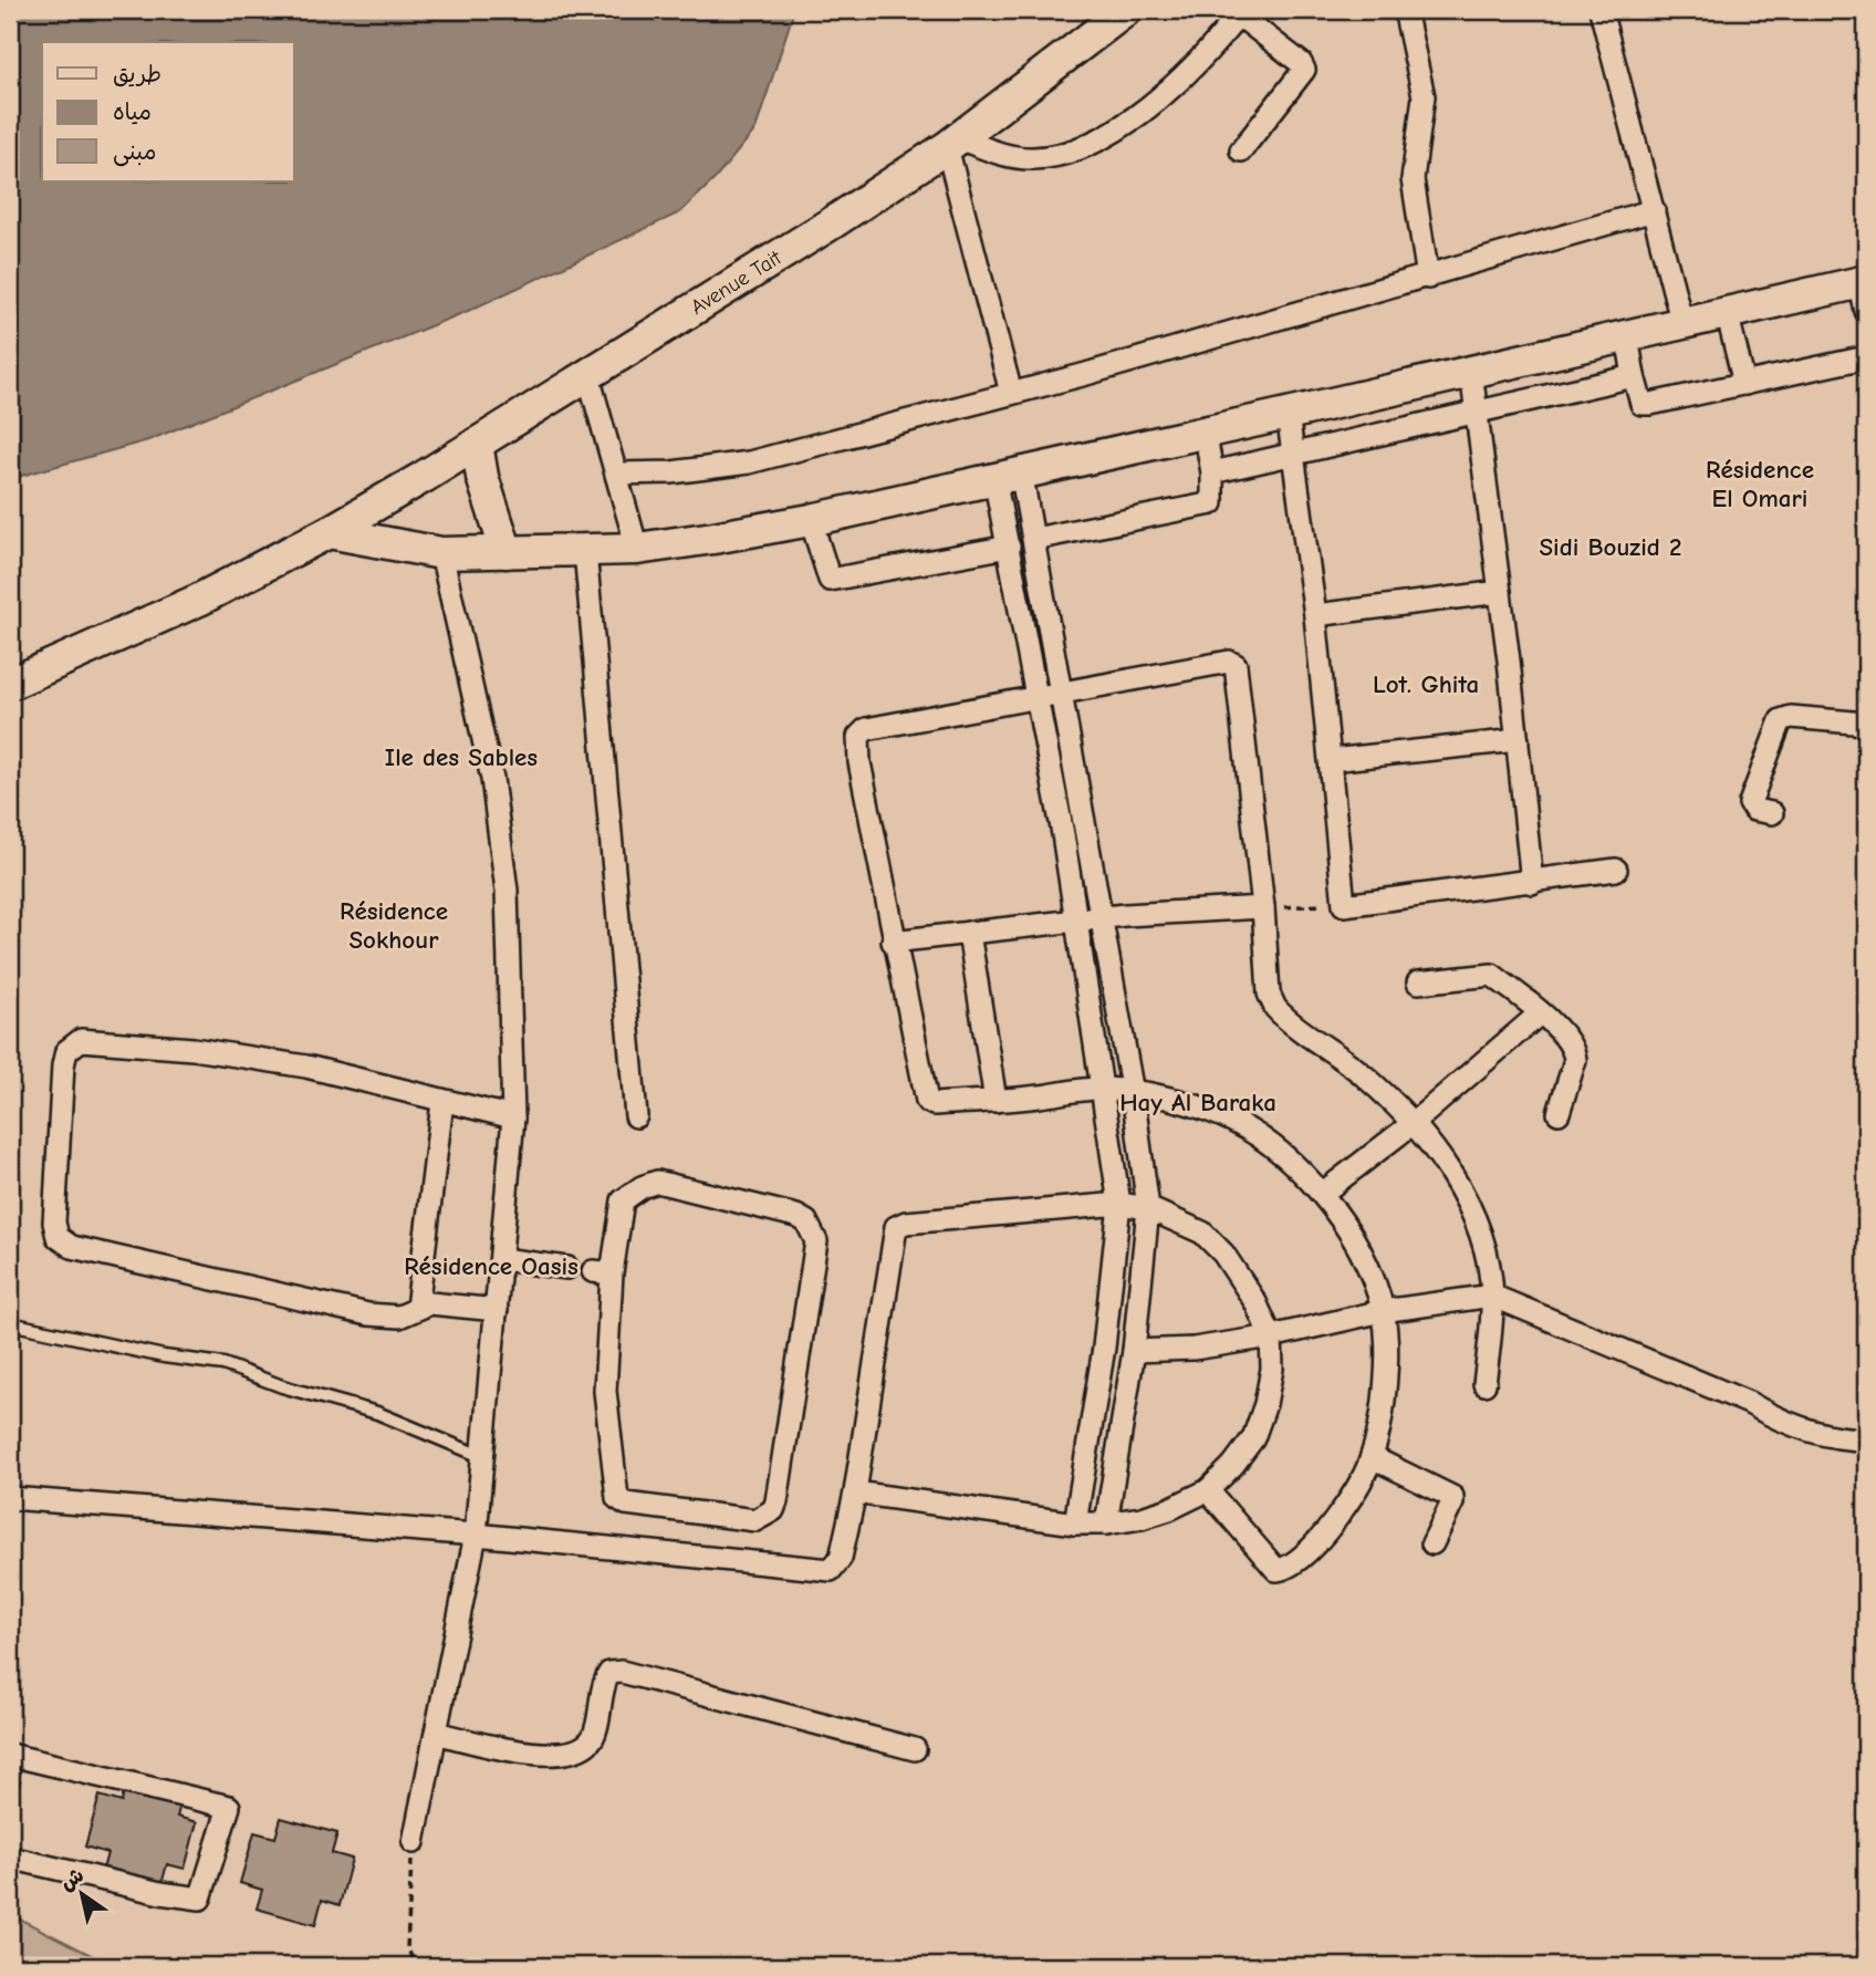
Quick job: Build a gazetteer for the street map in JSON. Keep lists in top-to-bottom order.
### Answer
{
  "streets": {
    "street": ["Avenue Tait"]
  },
  "districts": [
    "Résidence El Omari",
    "Sidi Bouzid 2",
    "Lot. Ghita",
    "Ile des Sables",
    "Résidence Sokhour",
    "Hay Al Baraka",
    "Résidence Oasis"
  ],
  "legend": ["طريق", "مياه", "مبنى"],
  "north": "top left"
}
